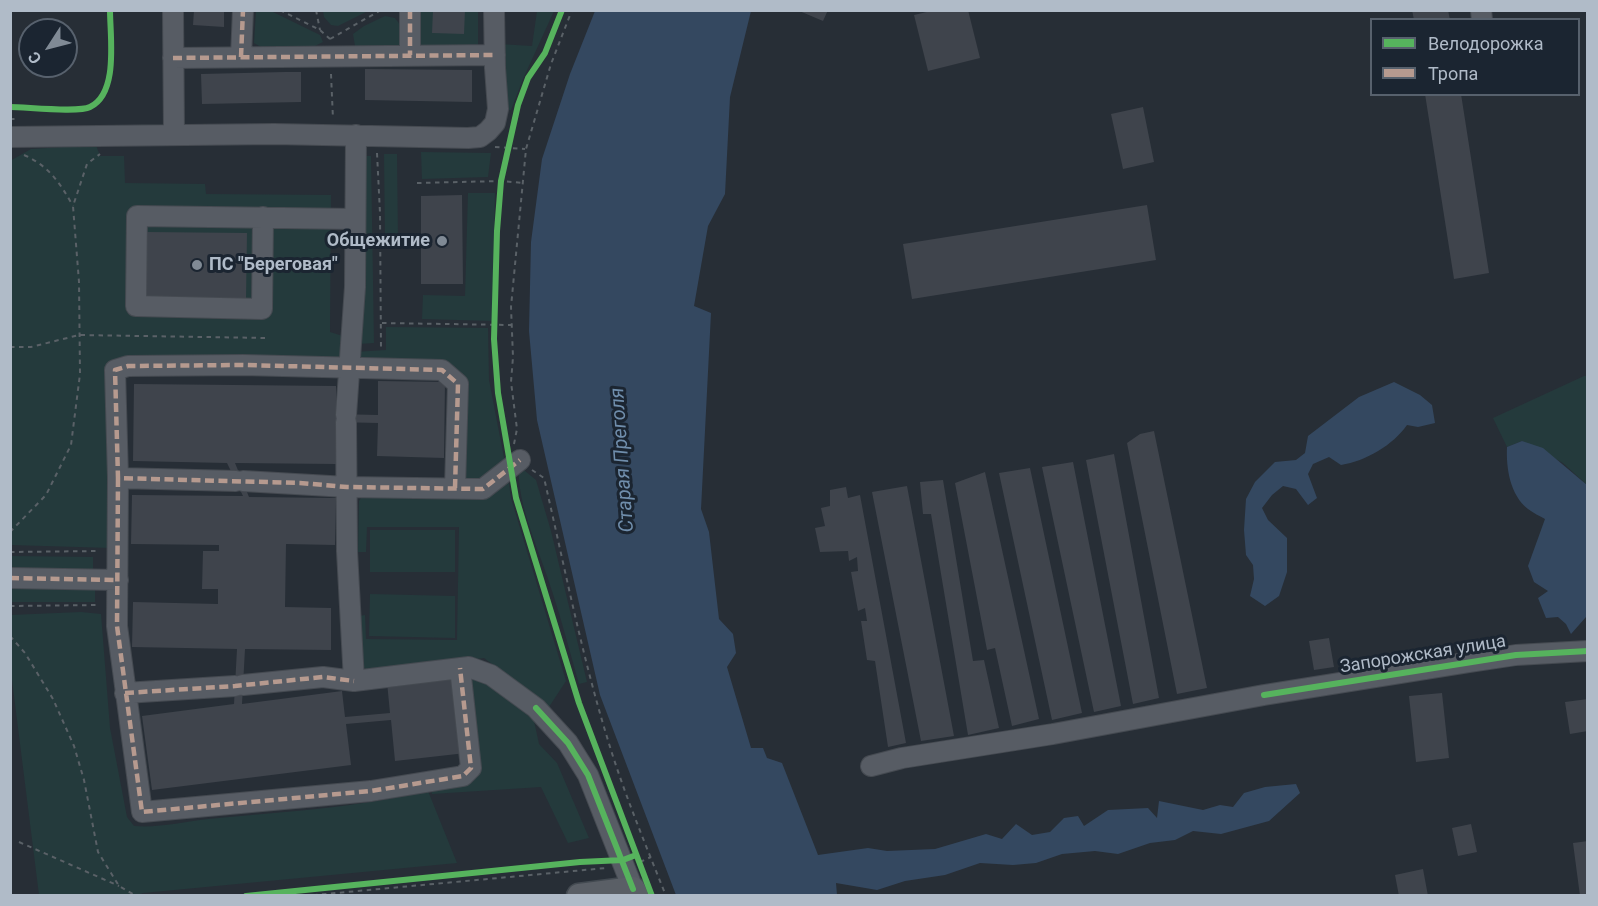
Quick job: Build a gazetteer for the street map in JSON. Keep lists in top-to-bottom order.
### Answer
{
  "streets": {
    "street": ["Запорожская улица"]
  },
  "water": ["Старая Преголя"],
  "places": ["Общежитие", "ПС \"Береговая\""],
  "legend": ["Велодорожка", "Тропа"],
  "north": "bottom left"
}
